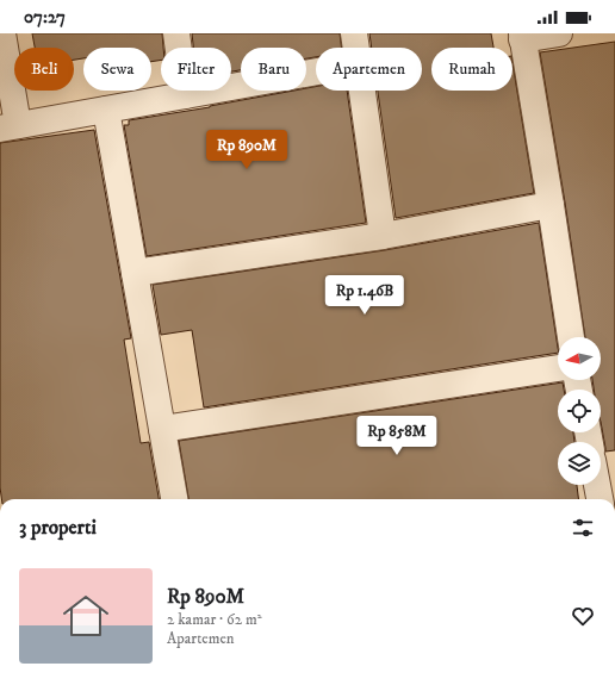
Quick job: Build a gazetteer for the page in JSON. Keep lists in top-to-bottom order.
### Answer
{
  "north": "left",
  "page": {
    "status": "07:27",
    "chip": [
      "Beli",
      "Sewa",
      "Filter",
      "Baru",
      "Apartemen",
      "Rumah"
    ],
    "price": ["Rp 890M", "Rp 1.46B", "Rp 858M"],
    "heading": "3 properti",
    "list": [
      {
        "name": "Rp 890M",
        "note": "2 kamar · 62 m² · Apartemen"
      }
    ]
  }
}
